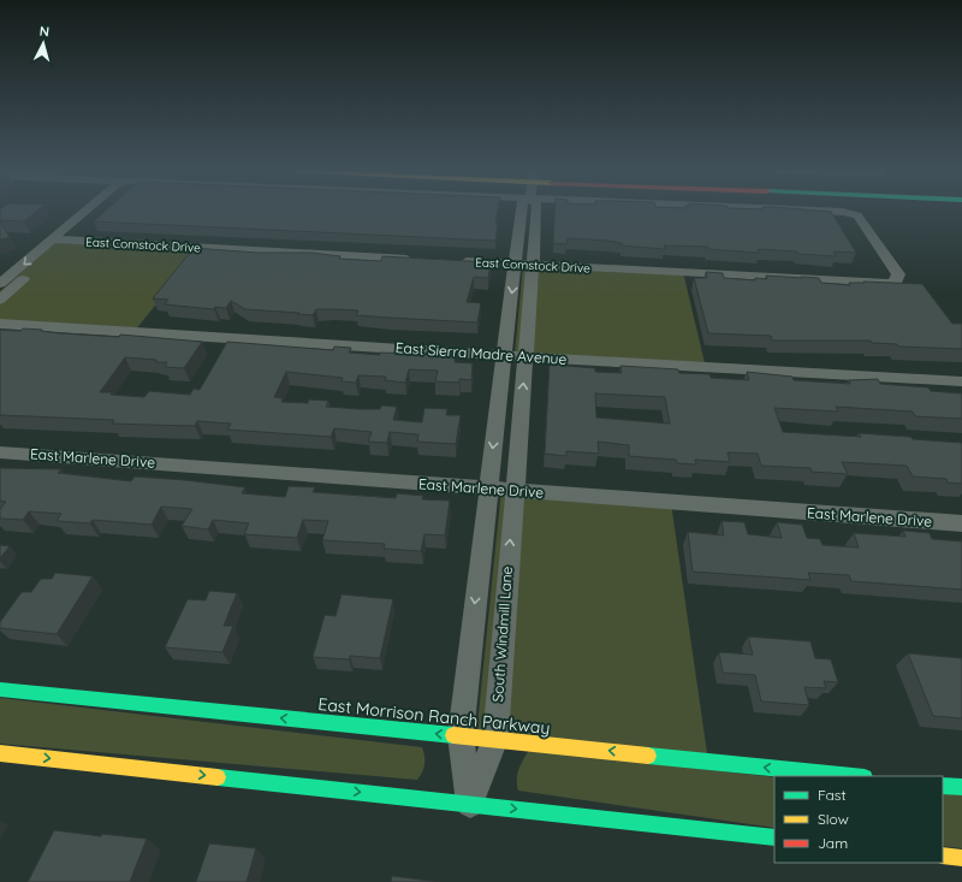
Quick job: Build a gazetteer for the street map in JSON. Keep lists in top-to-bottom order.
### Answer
{
  "streets": {
    "main road": ["East Morrison Ranch Parkway"],
    "street": [
      "East Comstock Drive",
      "East Sierra Madre Avenue",
      "East Marlene Drive",
      "South Windmill Lane"
    ]
  },
  "crossings": [
    ["East Comstock Drive", "South Windmill Lane"],
    ["East Sierra Madre Avenue", "South Windmill Lane"],
    ["East Marlene Drive", "South Windmill Lane"],
    ["South Windmill Lane", "East Morrison Ranch Parkway"]
  ],
  "legend": ["Fast", "Slow", "Jam"],
  "north": "top"
}
